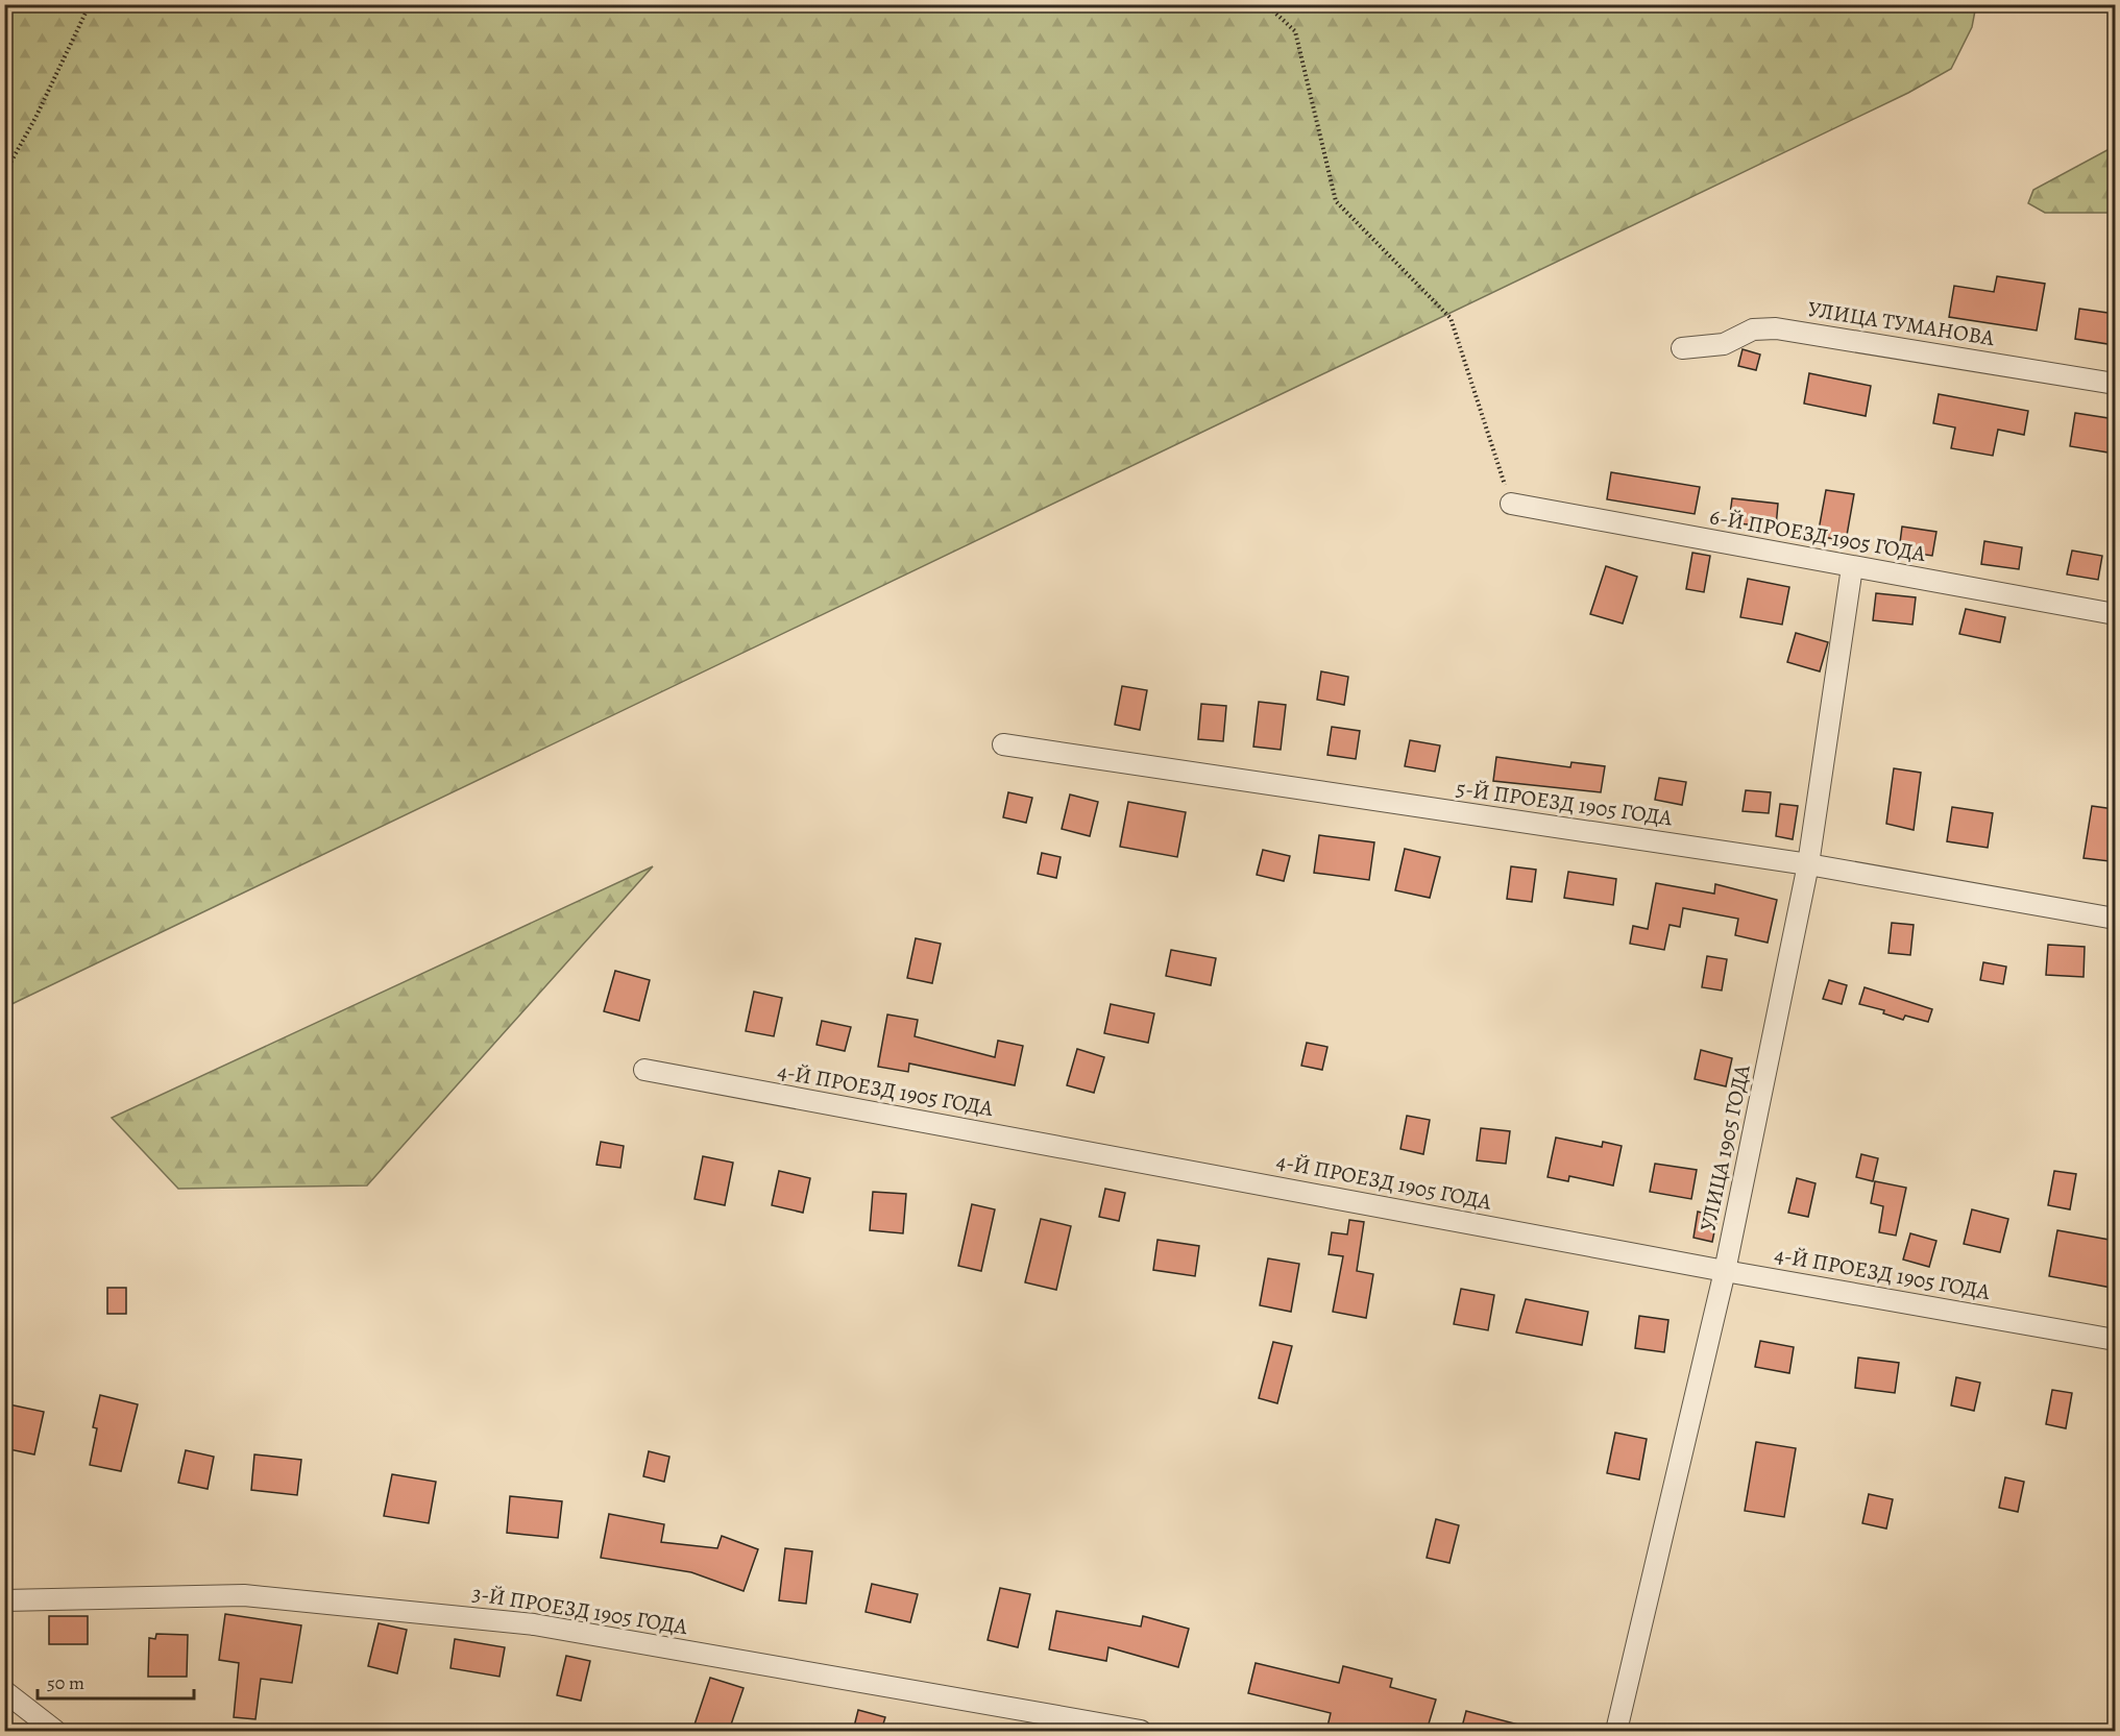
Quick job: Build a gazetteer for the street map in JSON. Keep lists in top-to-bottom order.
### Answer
{
  "streets": {
    "street": [
      "УЛИЦА ТУМАНОВА",
      "6-Й ПРОЕЗД 1905 ГОДА",
      "5-Й ПРОЕЗД 1905 ГОДА",
      "4-Й ПРОЕЗД 1905 ГОДА",
      "УЛИЦА 1905 ГОДА",
      "3-Й ПРОЕЗД 1905 ГОДА"
    ]
  },
  "crossings": [
    ["6-Й ПРОЕЗД 1905 ГОДА", "УЛИЦА 1905 ГОДА"],
    ["5-Й ПРОЕЗД 1905 ГОДА", "УЛИЦА 1905 ГОДА"],
    ["4-Й ПРОЕЗД 1905 ГОДА", "УЛИЦА 1905 ГОДА"]
  ],
  "scale_bar": "50 m"
}
